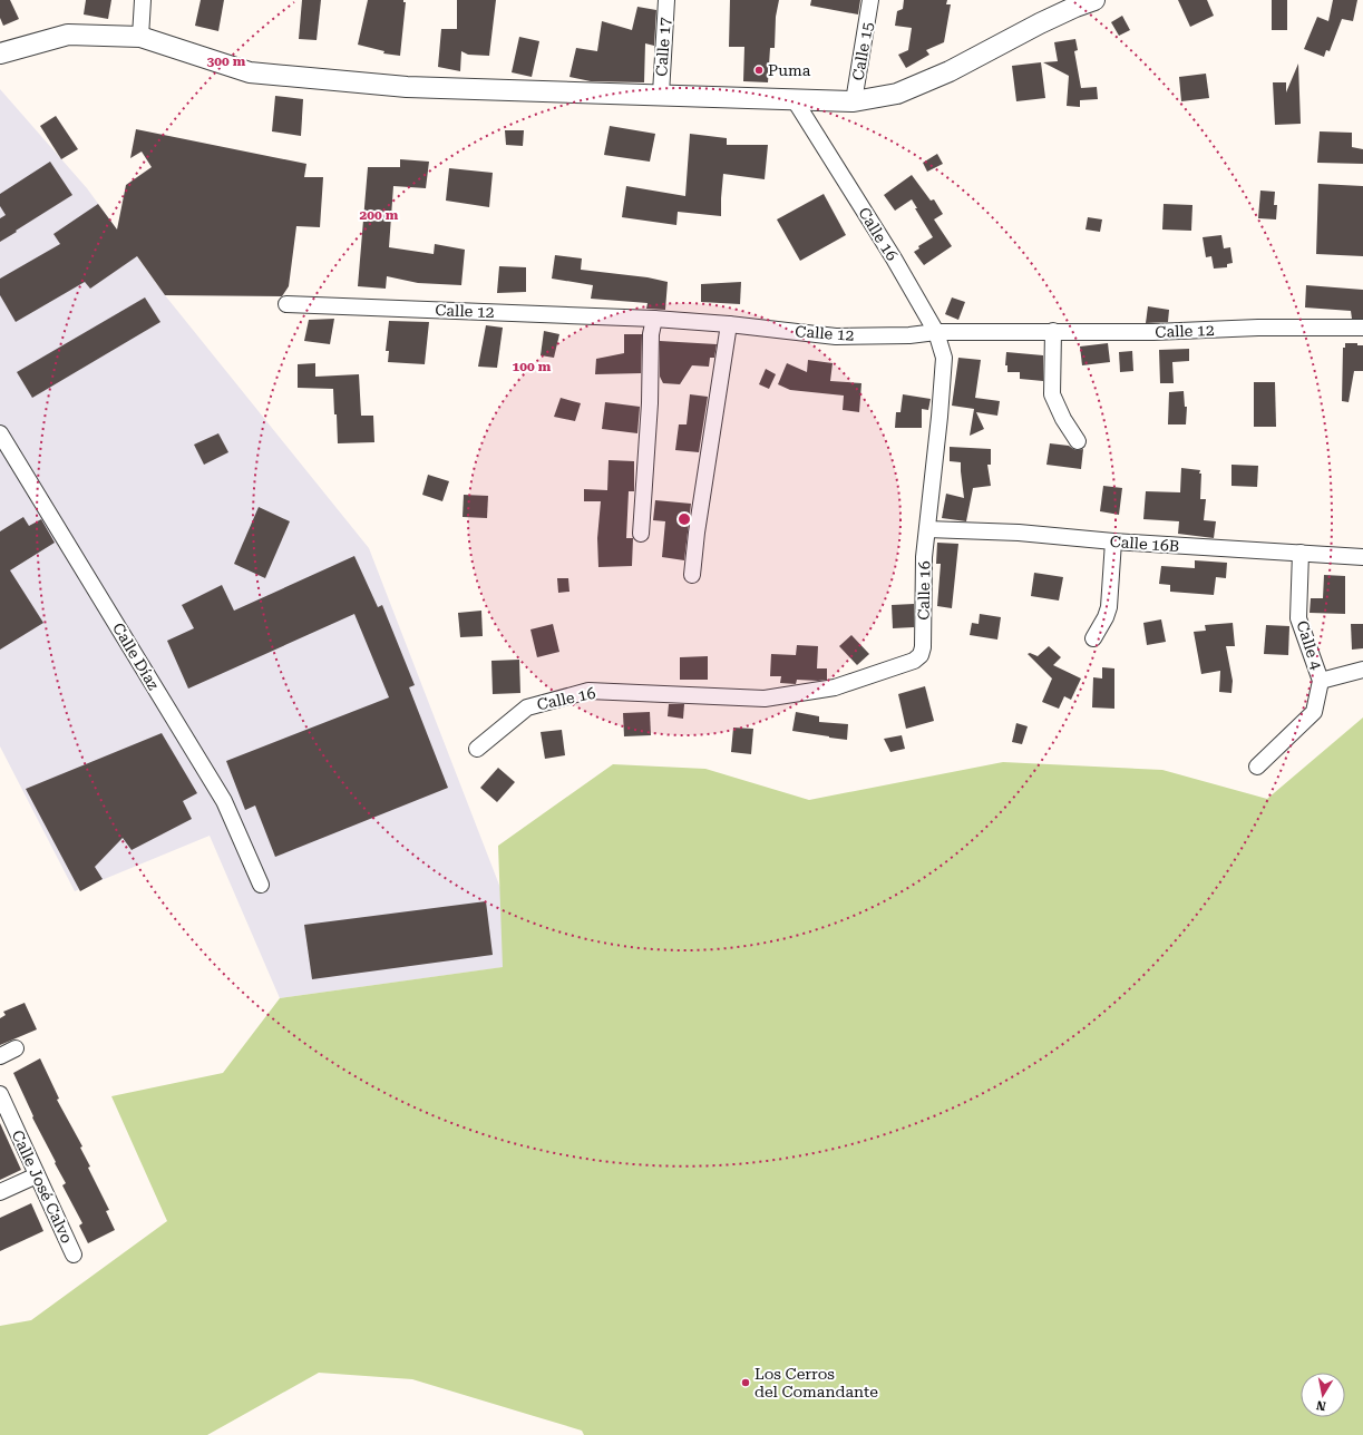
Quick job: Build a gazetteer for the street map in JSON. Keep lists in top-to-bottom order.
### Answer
{
  "streets": {
    "street": [
      "Calle 17",
      "Calle 15",
      "Calle 16",
      "Calle 12",
      "Calle 16B",
      "Calle 4",
      "Calle Díaz",
      "Calle José Calvo"
    ]
  },
  "crossings": [
    ["Calle 16", "Calle 12"],
    ["Calle 16", "Calle 16B"],
    ["Calle 16B", "Calle 4"]
  ],
  "places": ["Puma", "Los Cerros del Comandante"],
  "north": "bottom",
  "rings": ["300 m", "200 m", "100 m"]
}
